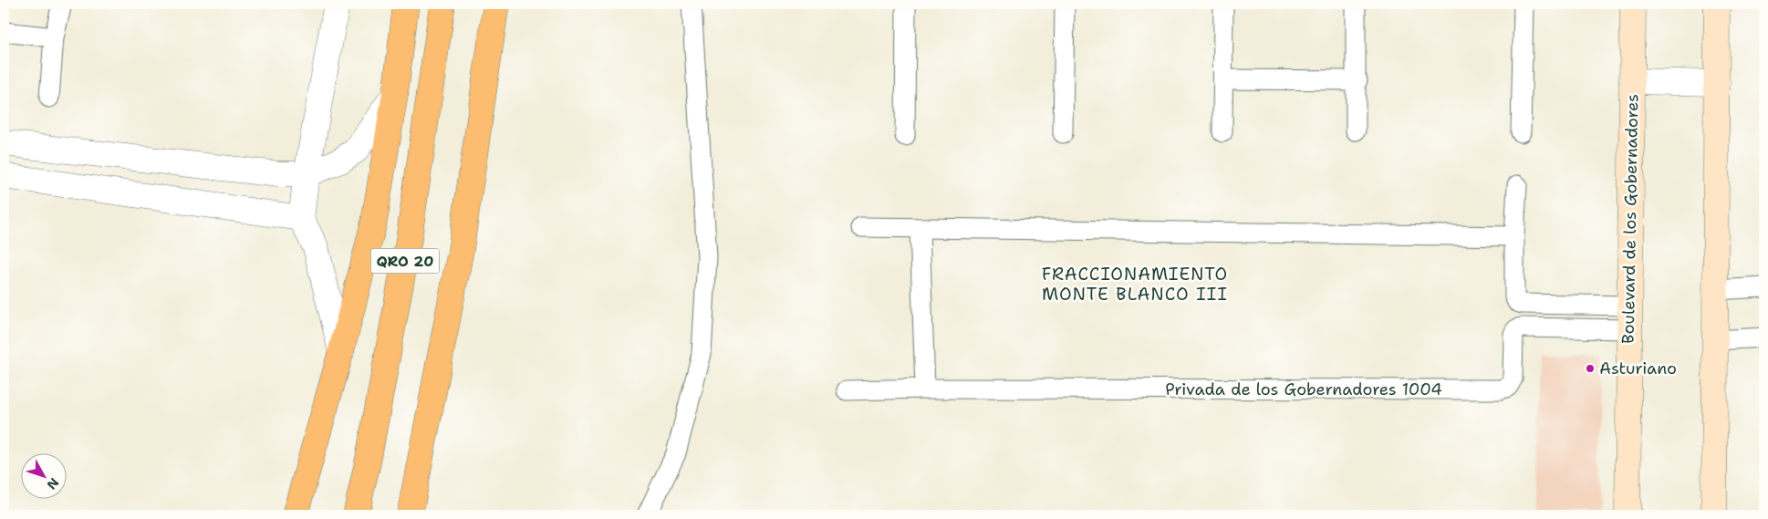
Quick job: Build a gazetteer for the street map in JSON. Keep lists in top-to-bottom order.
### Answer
{
  "streets": {
    "highway": ["QRO 20"],
    "main road": ["Boulevard de los Gobernadores"],
    "street": ["Privada de los Gobernadores 1004"]
  },
  "crossings": [
    ["Boulevard de los Gobernadores", "Privada de los Gobernadores 1004"]
  ],
  "districts": ["FRACCIONAMIENTO MONTE BLANCO III"],
  "places": ["Asturiano"],
  "north": "bottom right"
}
